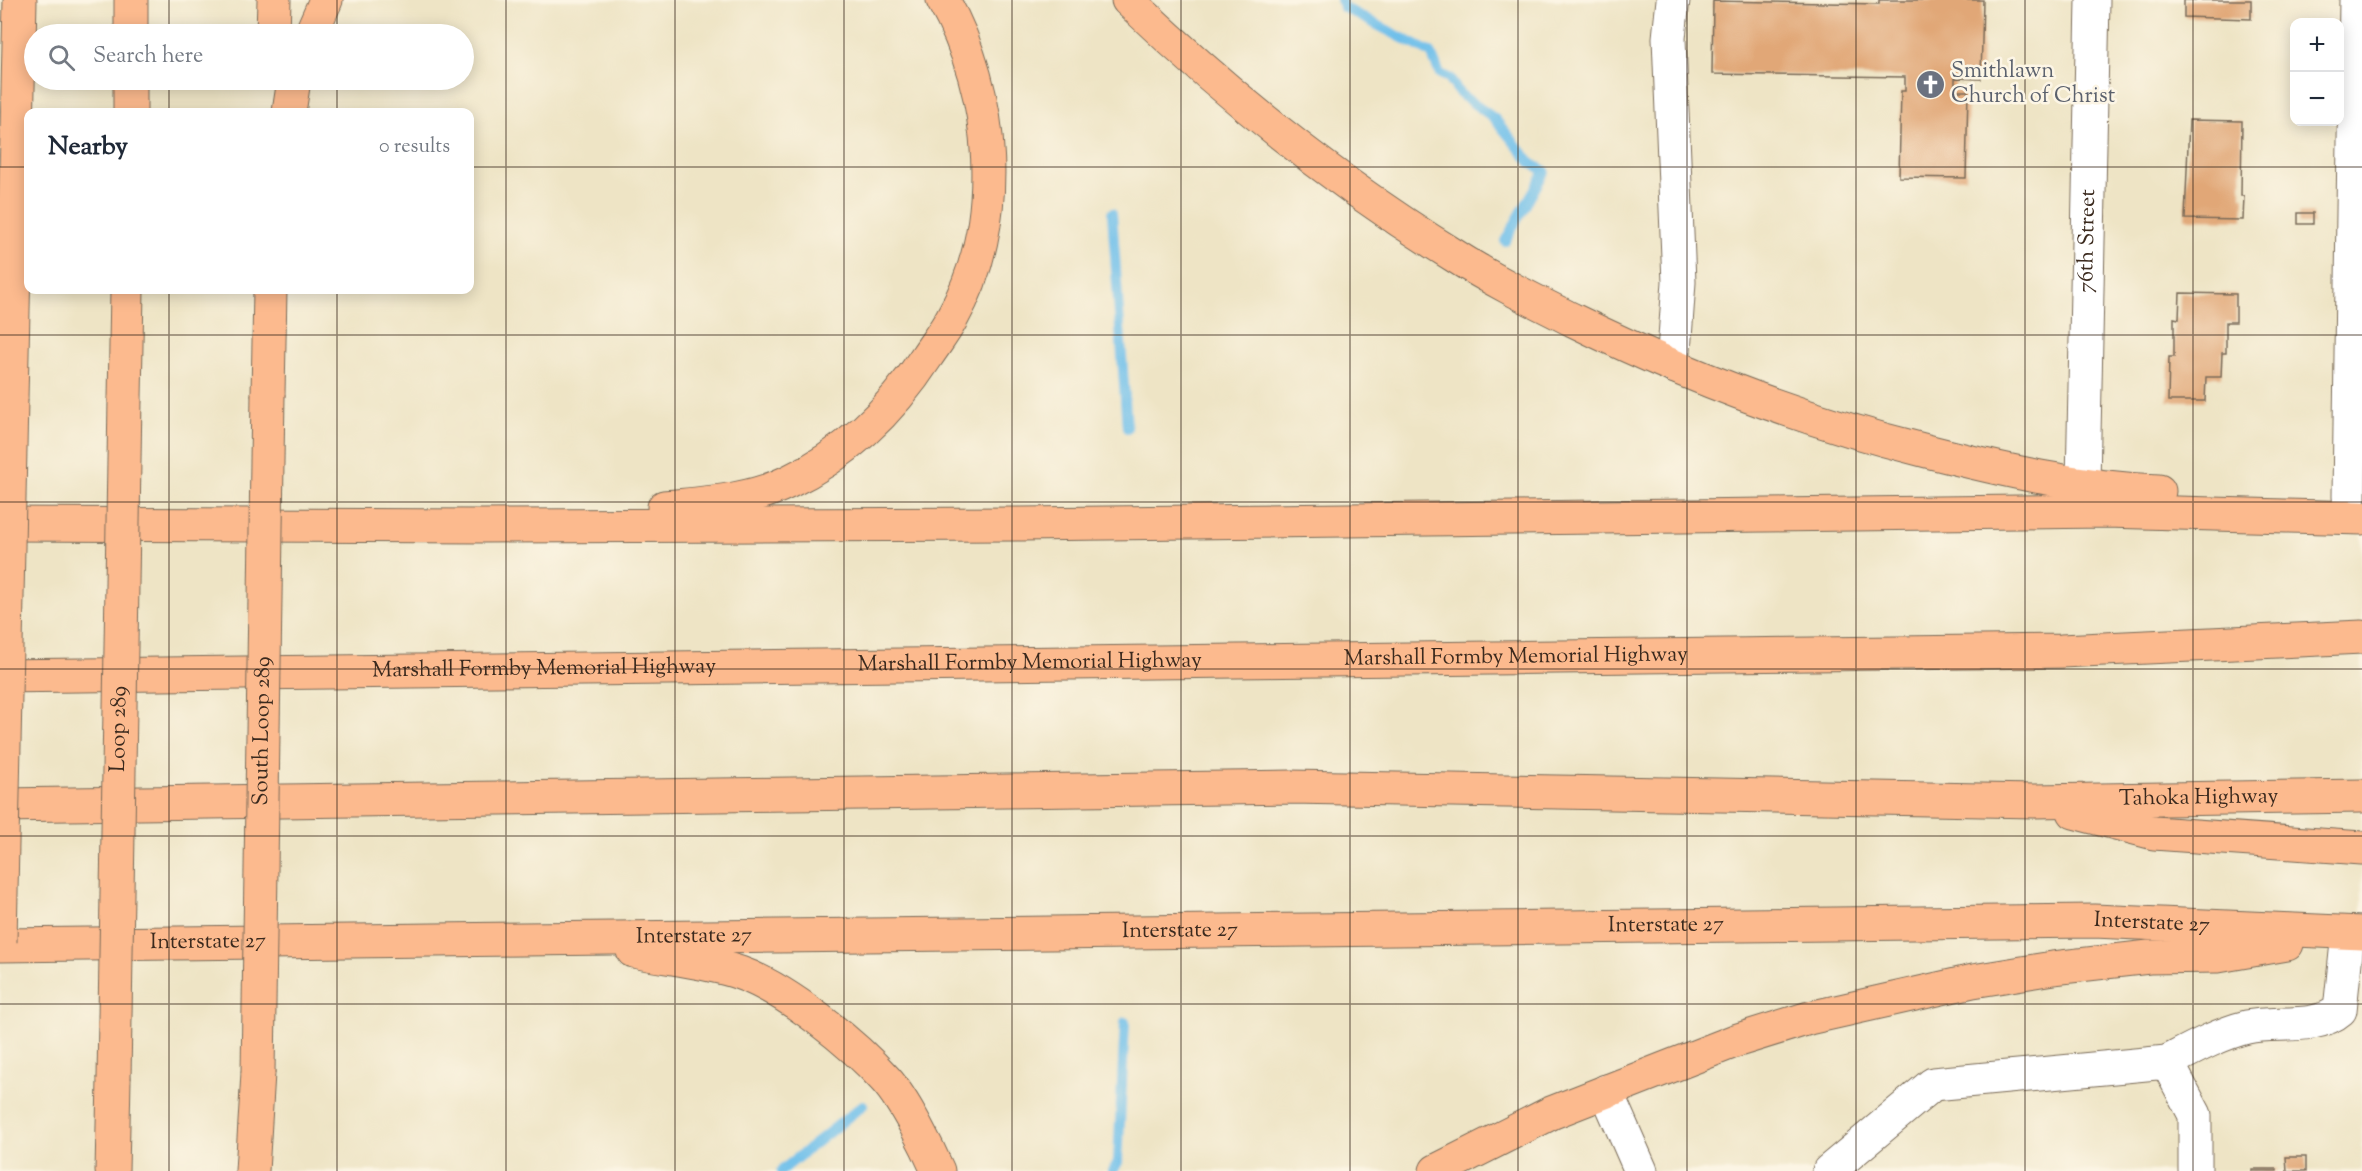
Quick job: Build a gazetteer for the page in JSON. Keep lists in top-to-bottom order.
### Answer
{
  "streets": {
    "main road": [
      "Marshall Formby Memorial Highway",
      "Loop 289",
      "South Loop 289",
      "Tahoka Highway",
      "Interstate 27"
    ],
    "street": ["76th Street"]
  },
  "places": {
    "church": ["Smithlawn Church of Christ"]
  },
  "page": {
    "map_buttons": ["+", "−"],
    "search": "Search here",
    "heading": ["Nearby", "0 results"]
  }
}
